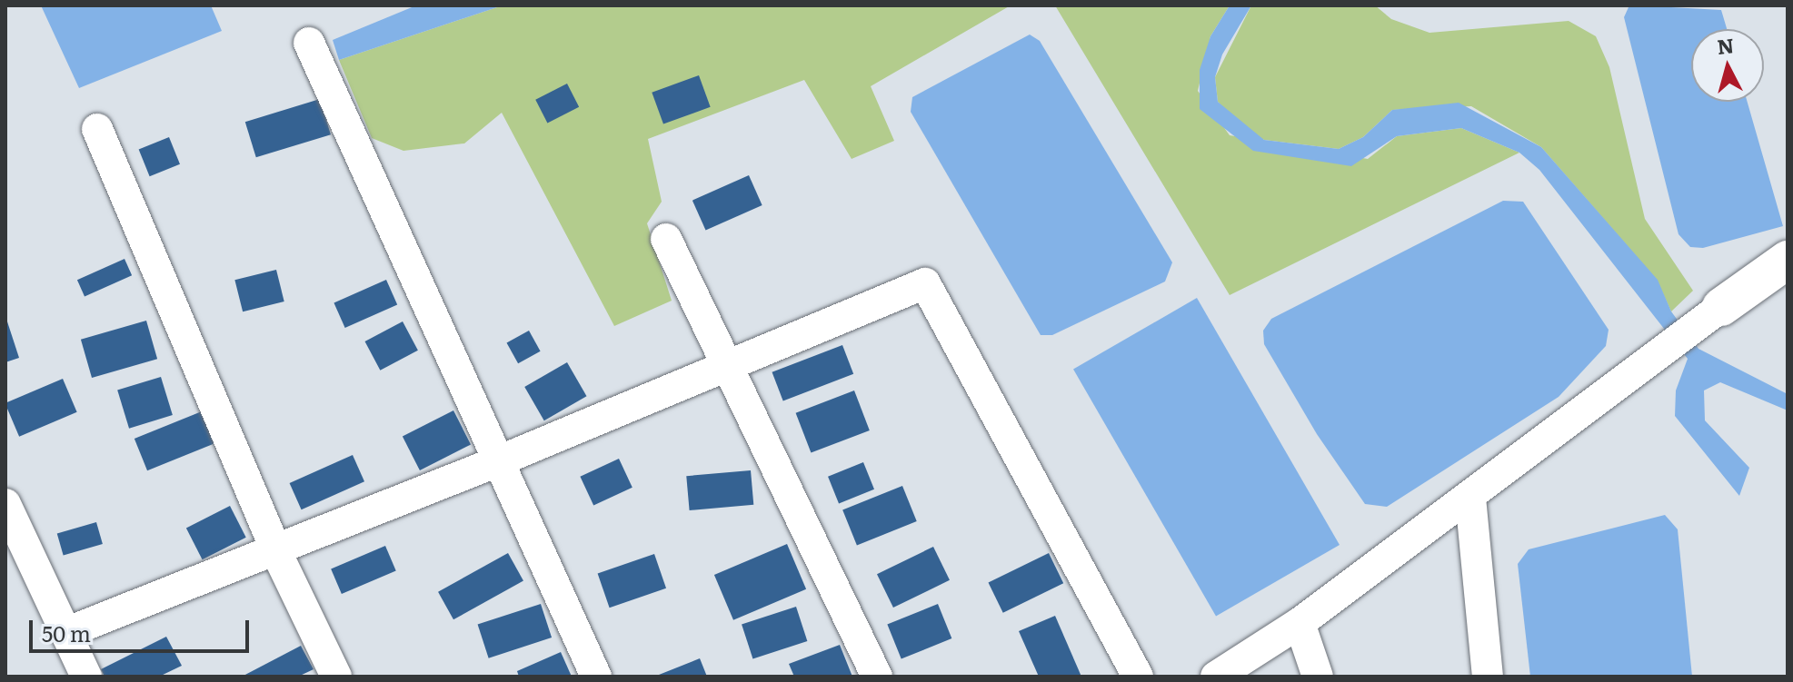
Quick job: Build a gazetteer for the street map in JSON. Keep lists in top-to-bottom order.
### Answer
{
  "scale_bar": "50 m",
  "north": "top"
}
